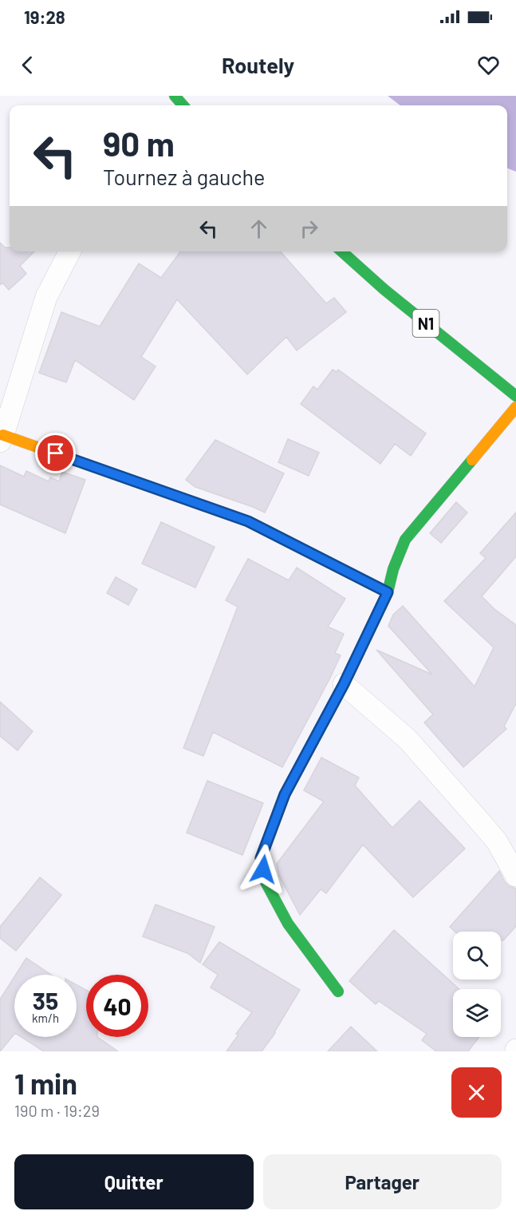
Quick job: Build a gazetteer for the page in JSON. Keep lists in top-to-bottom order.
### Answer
{
  "streets": {
    "main road": ["N1"]
  },
  "page": {
    "status": "19:28",
    "header": "Routely",
    "turn": ["90 m", "Tournez à gauche"],
    "speed": "35 km/h",
    "limit": "40",
    "heading": ["1 min", "190 m · 19:29"],
    "buttons": ["Quitter", "Partager"]
  }
}
